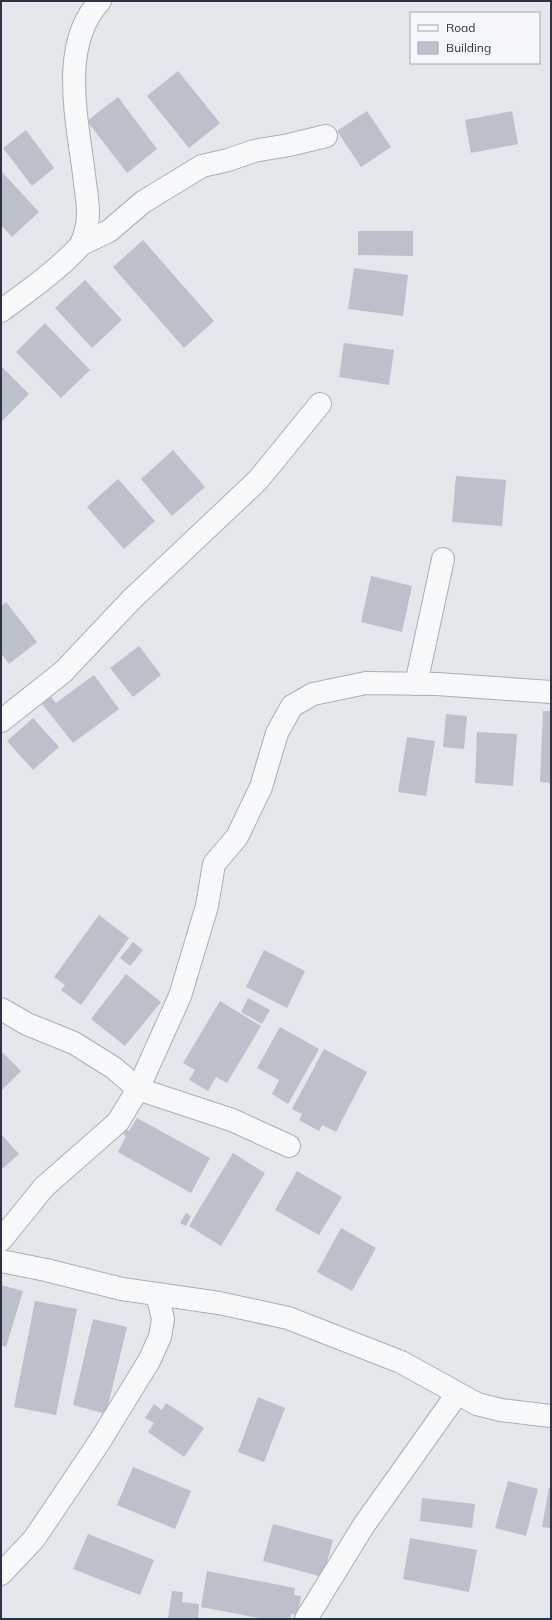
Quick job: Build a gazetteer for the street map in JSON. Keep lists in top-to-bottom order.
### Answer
{
  "legend": ["Road", "Building"]
}
